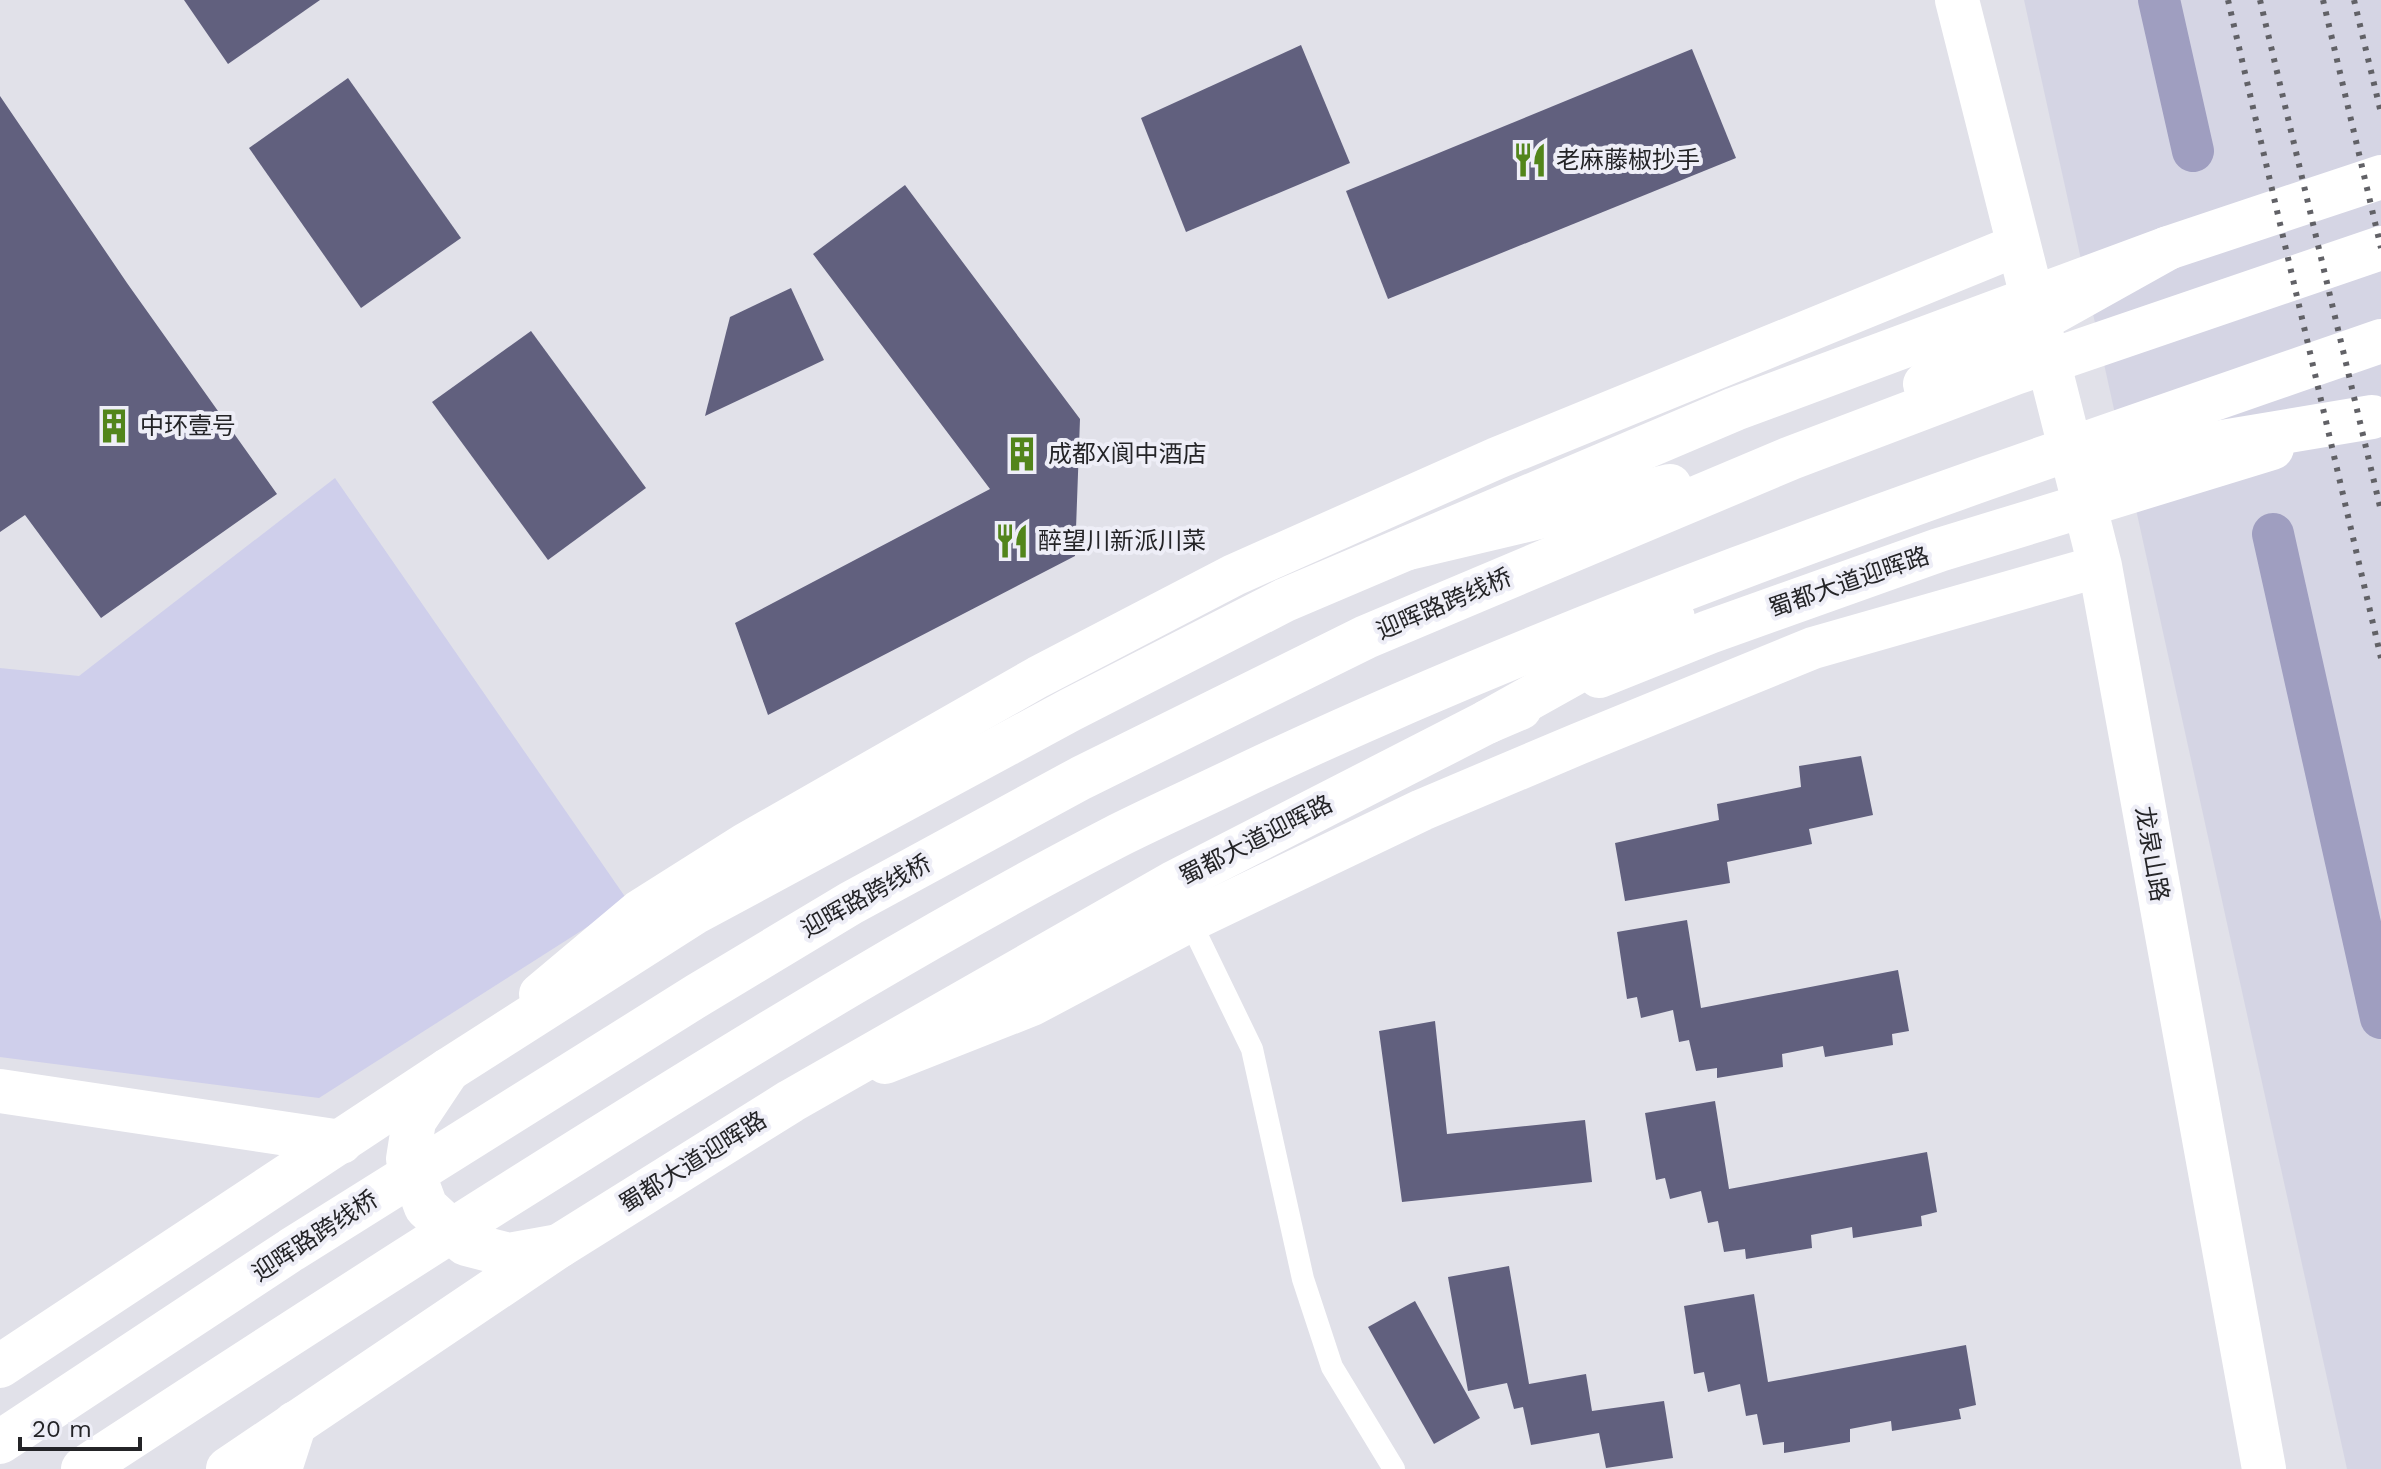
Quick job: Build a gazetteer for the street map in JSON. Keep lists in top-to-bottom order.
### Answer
{
  "streets": {
    "main road": ["蜀都大道迎晖路", "迎晖路跨线桥", "龙泉山路"]
  },
  "places": {
    "restaurant": ["老麻藤椒抄手", "醉望川新派川菜"],
    "building": ["中环壹号", "成都X阆中酒店"]
  },
  "scale_bar": "20 m"
}
